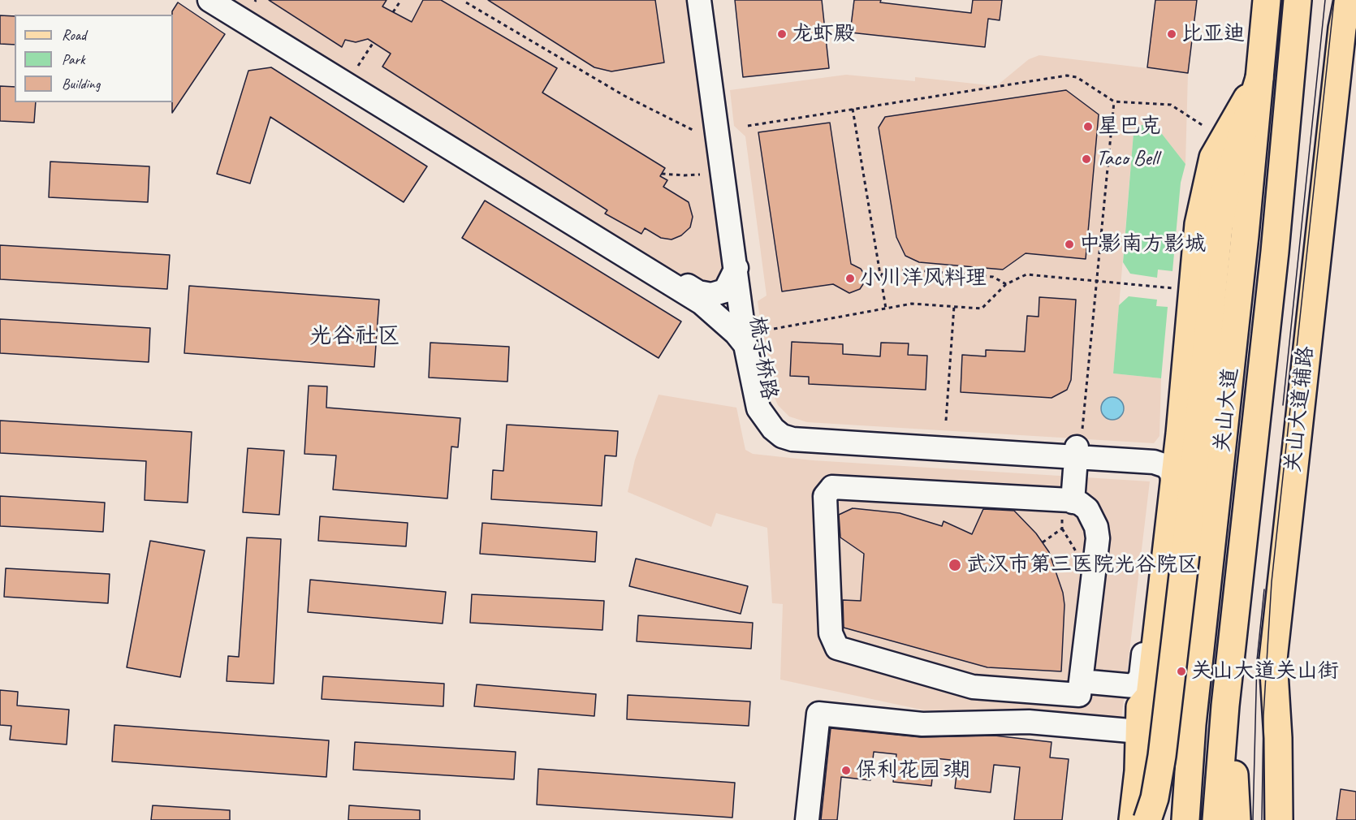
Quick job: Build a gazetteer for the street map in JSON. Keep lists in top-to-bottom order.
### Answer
{
  "streets": {
    "main road": ["关山大道辅路", "关山大道"],
    "street": ["梳子桥路"]
  },
  "districts": ["光谷社区"],
  "places": [
    "龙虾殿",
    "比亚迪",
    "星巴克",
    "Taco Bell",
    "中影南方影城",
    "小川洋风料理",
    "武汉市第三医院光谷院区",
    "关山大道关山街",
    "保利花园3期"
  ],
  "legend": ["Road", "Park", "Building"]
}
